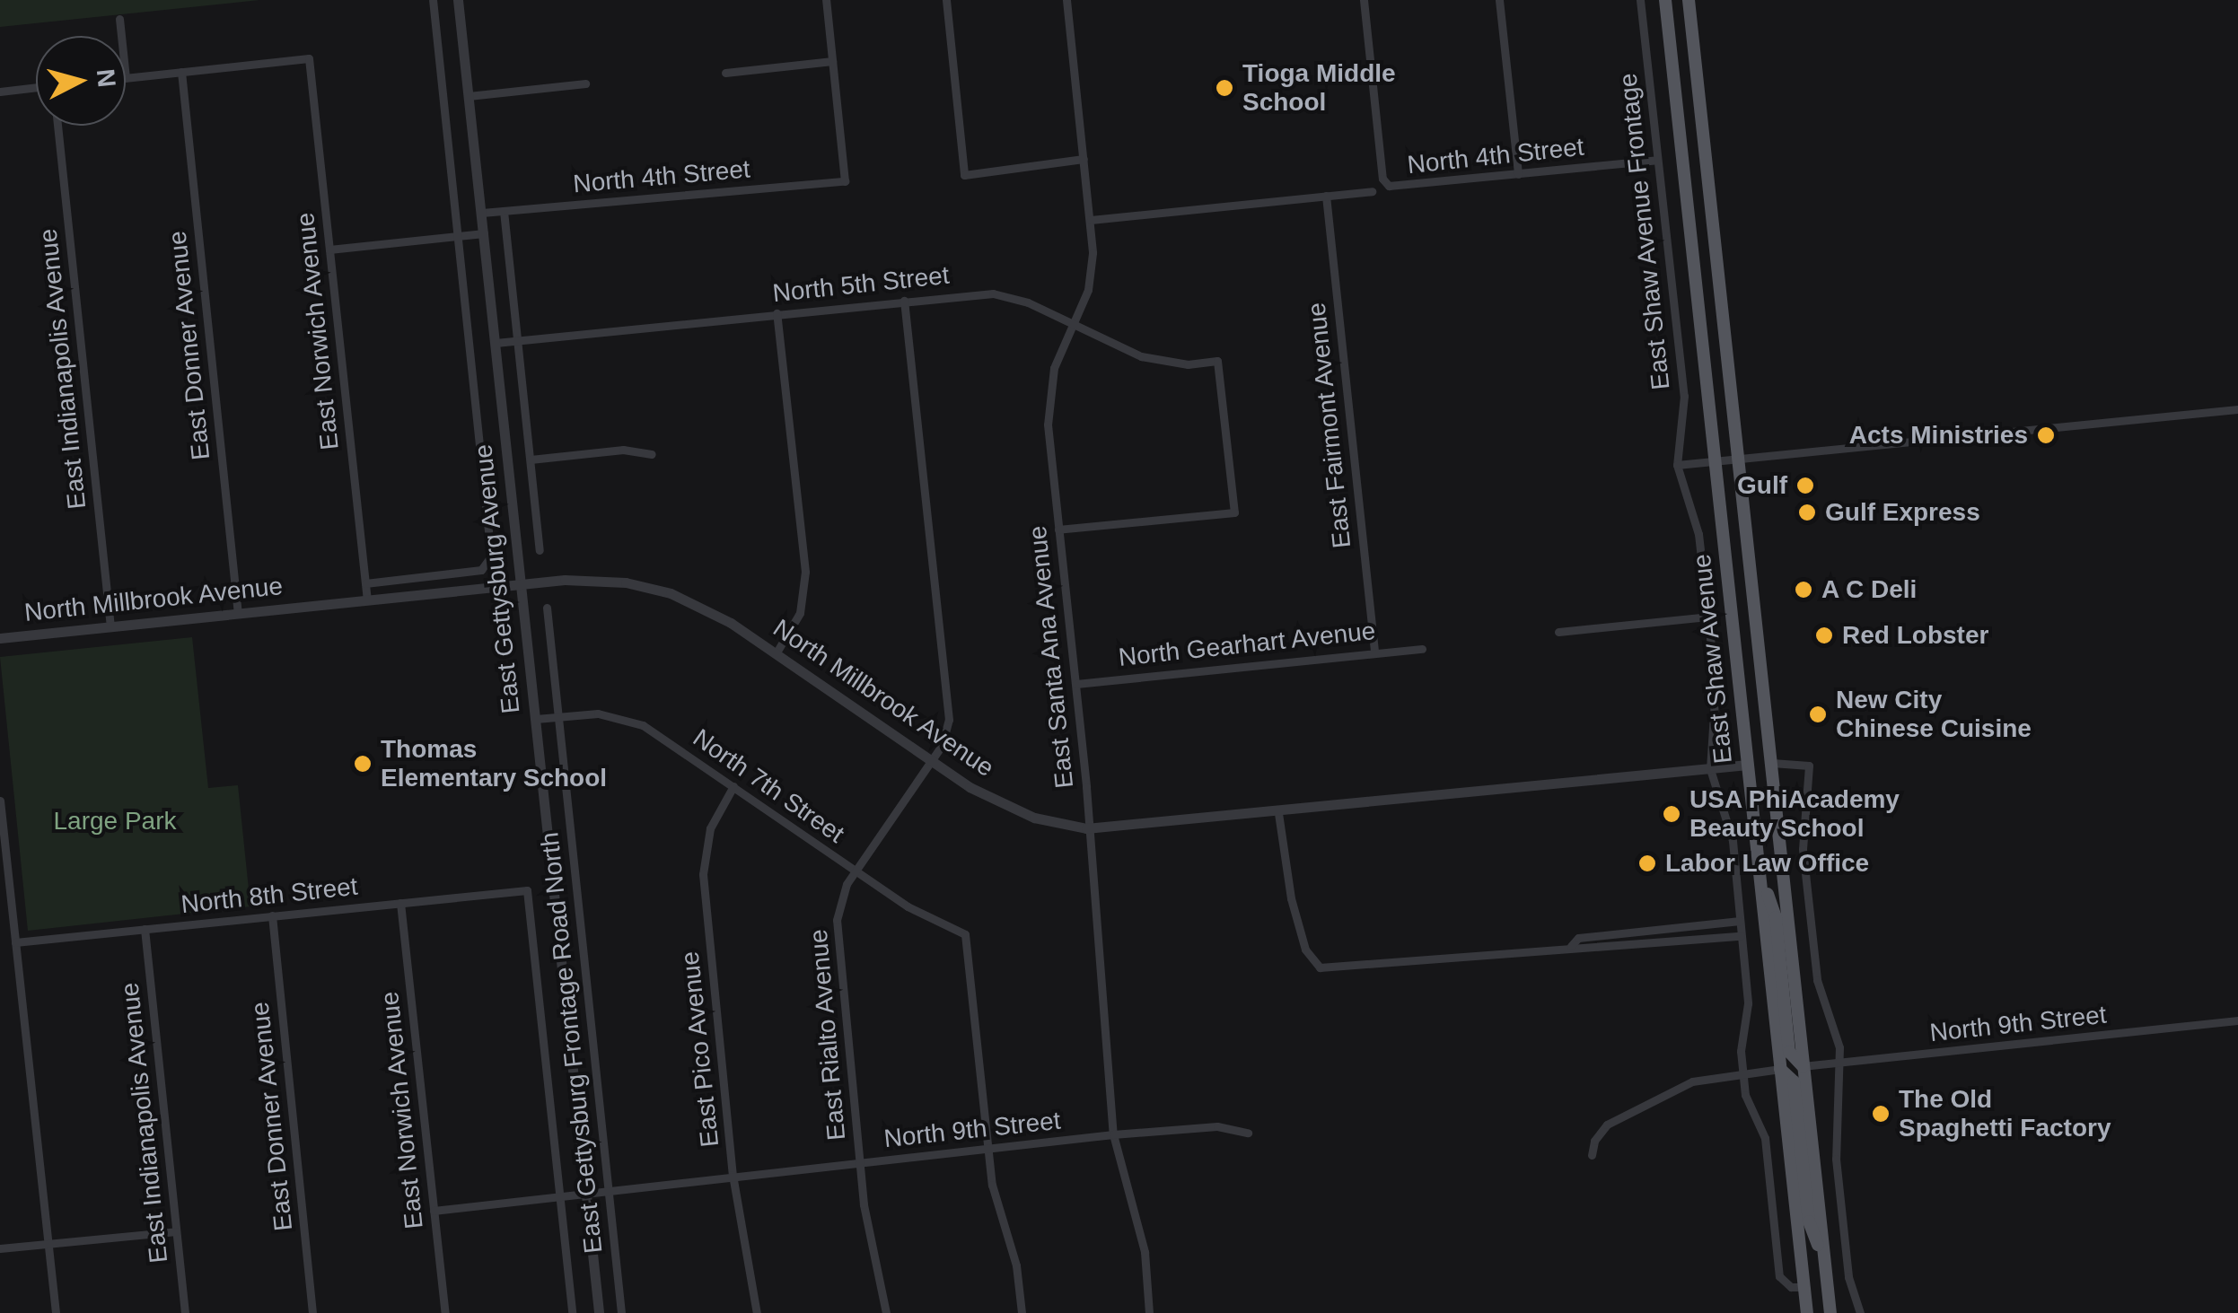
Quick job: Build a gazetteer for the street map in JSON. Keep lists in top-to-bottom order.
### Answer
{
  "streets": {
    "main road": ["East Shaw Avenue"],
    "street": [
      "North 4th Street",
      "East Shaw Avenue Frontage",
      "North 5th Street",
      "East Norwich Avenue",
      "East Donner Avenue",
      "East Indianapolis Avenue",
      "East Fairmont Avenue",
      "East Gettysburg Avenue",
      "North Millbrook Avenue",
      "North Gearhart Avenue",
      "East Santa Ana Avenue",
      "North 7th Street",
      "North 8th Street",
      "North 9th Street",
      "East Rialto Avenue",
      "East Gettysburg Frontage Road North",
      "East Pico Avenue"
    ]
  },
  "crossings": [
    ["North 4th Street", "East Shaw Avenue Frontage"],
    ["North 4th Street", "East Gettysburg Avenue"],
    ["East Shaw Avenue Frontage", "North Millbrook Avenue"],
    ["East Shaw Avenue Frontage", "East Shaw Avenue"],
    ["North 5th Street", "East Gettysburg Avenue"],
    ["North 5th Street", "East Santa Ana Avenue"],
    ["North 5th Street", "East Rialto Avenue"],
    ["East Norwich Avenue", "East Donner Avenue"],
    ["East Norwich Avenue", "East Gettysburg Avenue"],
    ["East Norwich Avenue", "North Millbrook Avenue"],
    ["East Norwich Avenue", "North 8th Street"],
    ["East Norwich Avenue", "North 9th Street"],
    ["East Donner Avenue", "North Millbrook Avenue"],
    ["East Donner Avenue", "North 8th Street"],
    ["East Indianapolis Avenue", "North Millbrook Avenue"],
    ["East Indianapolis Avenue", "North 8th Street"],
    ["East Fairmont Avenue", "North Gearhart Avenue"],
    ["East Gettysburg Avenue", "North Millbrook Avenue"],
    ["East Gettysburg Avenue", "North 7th Street"],
    ["East Gettysburg Avenue", "North 9th Street"],
    ["North Millbrook Avenue", "East Santa Ana Avenue"],
    ["North Millbrook Avenue", "East Shaw Avenue"],
    ["North Millbrook Avenue", "East Rialto Avenue"],
    ["North Gearhart Avenue", "East Santa Ana Avenue"],
    ["East Santa Ana Avenue", "North 9th Street"],
    ["East Shaw Avenue", "North 9th Street"],
    ["North 7th Street", "North 9th Street"],
    ["North 7th Street", "East Rialto Avenue"],
    ["North 7th Street", "East Gettysburg Frontage Road North"],
    ["North 7th Street", "East Pico Avenue"],
    ["North 8th Street", "North 9th Street"],
    ["North 9th Street", "East Rialto Avenue"],
    ["North 9th Street", "East Gettysburg Frontage Road North"],
    ["North 9th Street", "East Pico Avenue"]
  ],
  "parks": ["Large Park"],
  "places": [
    "Tioga Middle School",
    "Acts Ministries",
    "Gulf",
    "Gulf Express",
    "A C Deli",
    "Red Lobster",
    "New City Chinese Cuisine",
    "Thomas Elementary School",
    "USA PhiAcademy Beauty School",
    "Labor Law Office",
    "The Old Spaghetti Factory"
  ],
  "north": "right"
}
